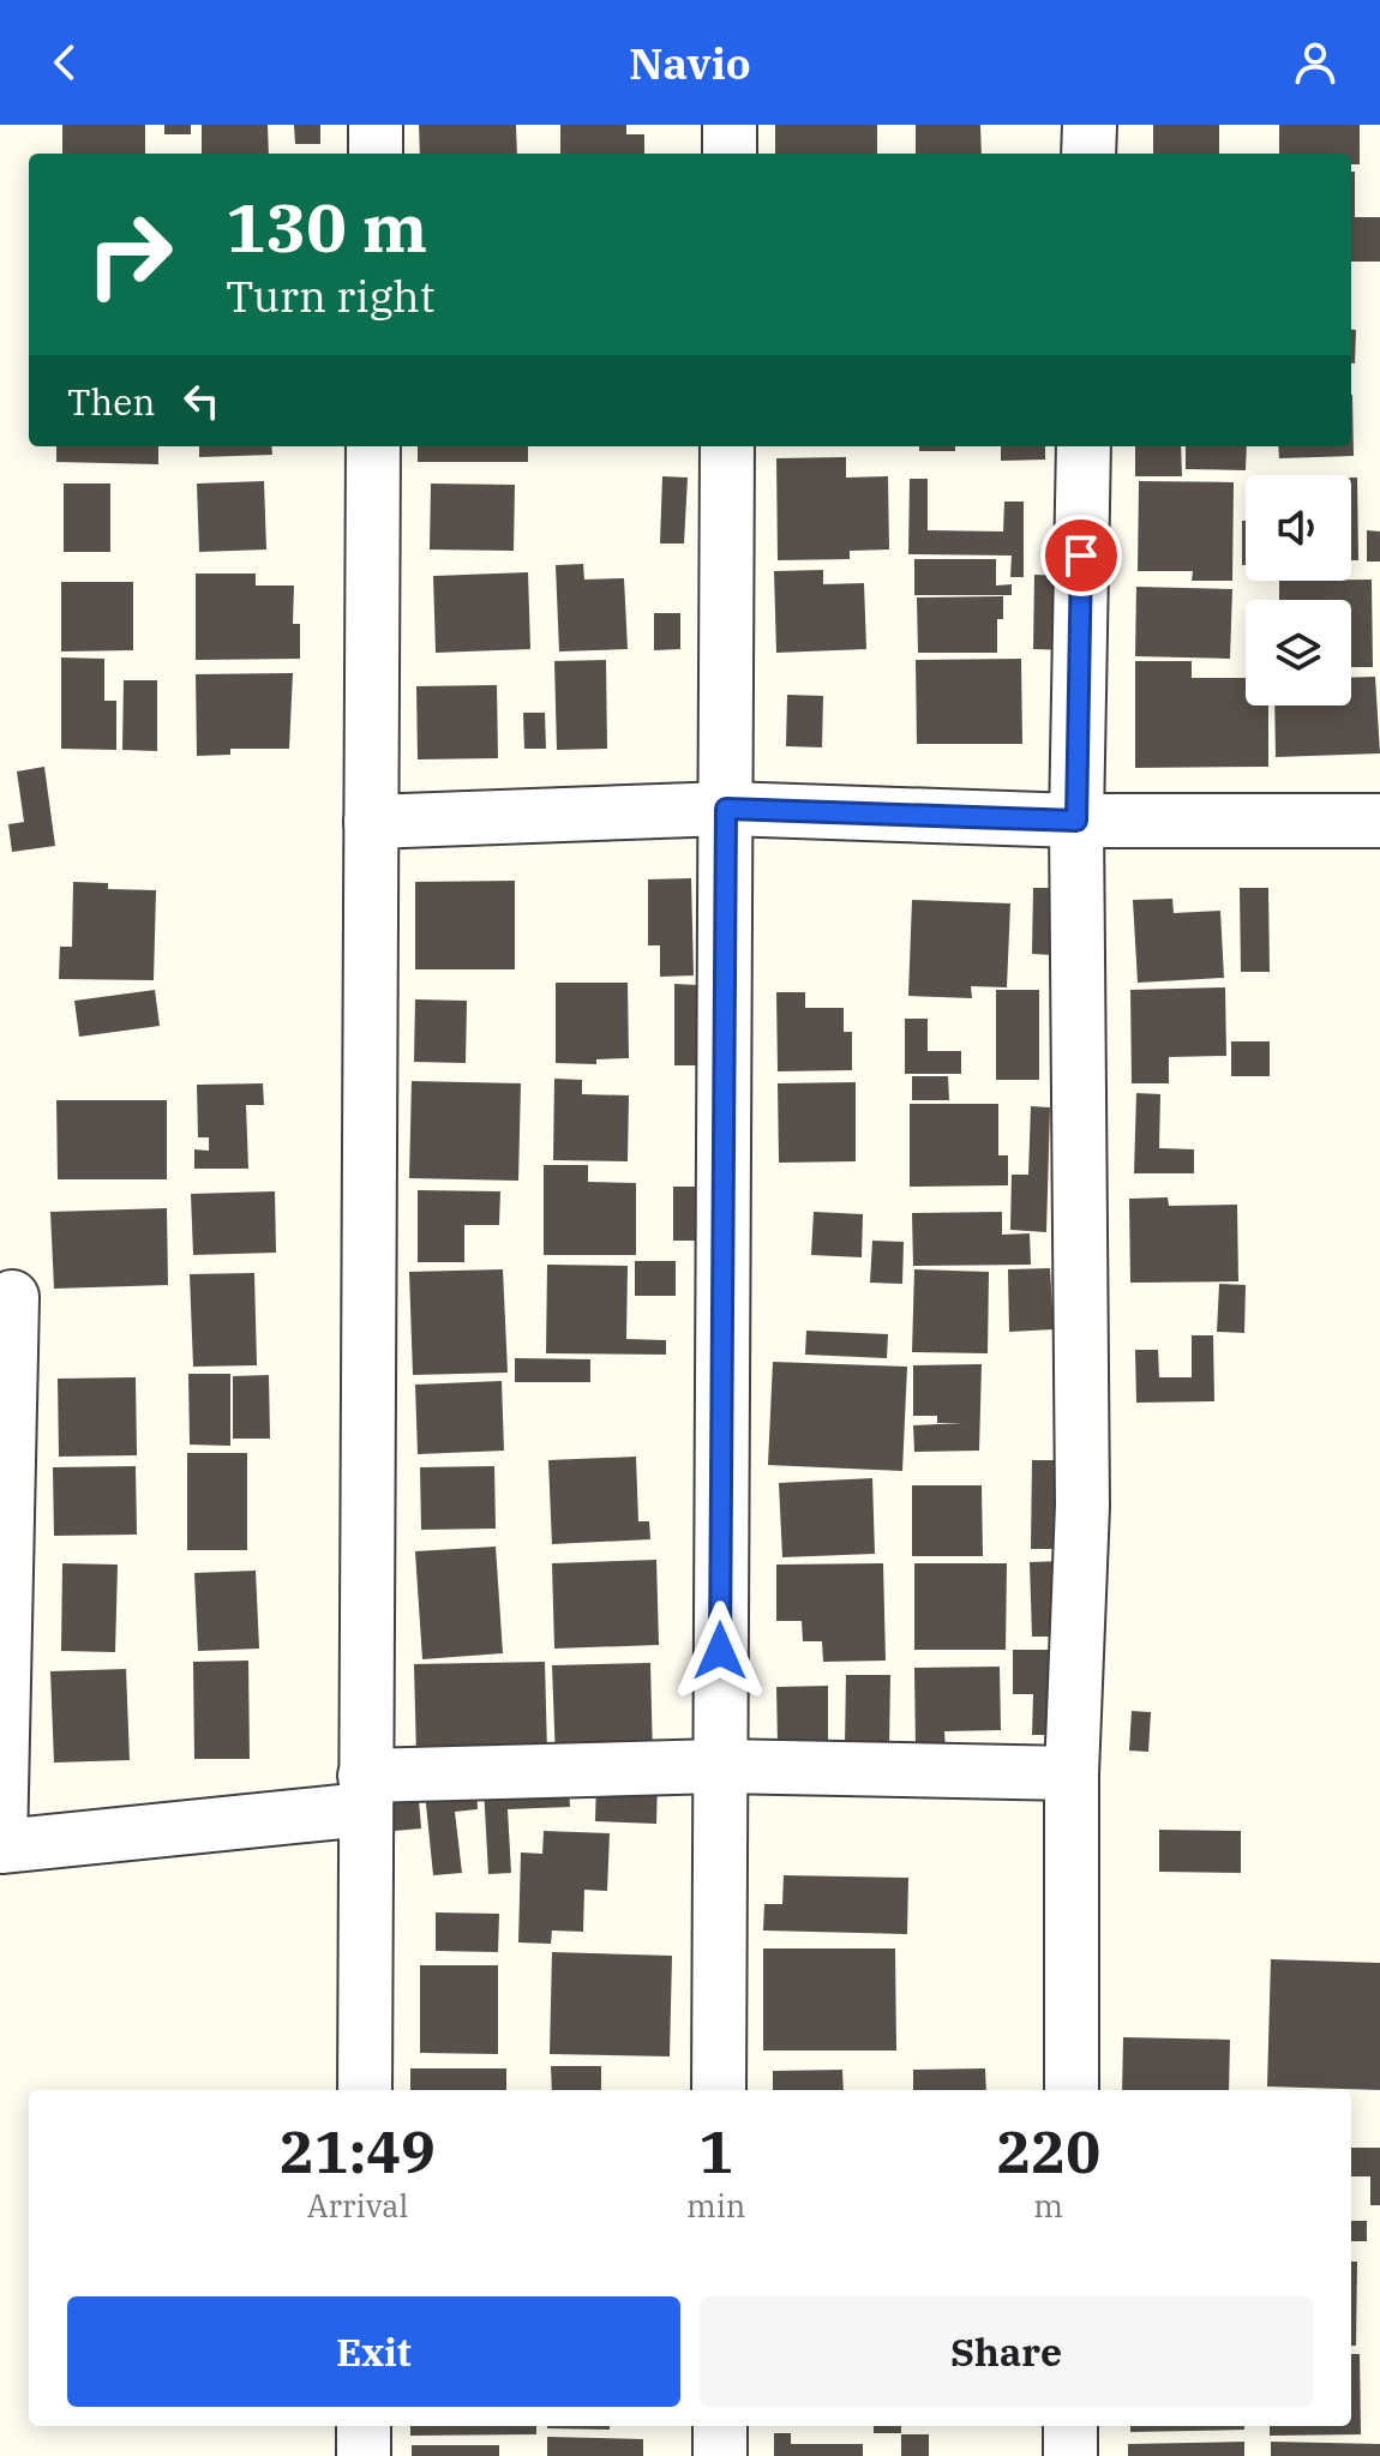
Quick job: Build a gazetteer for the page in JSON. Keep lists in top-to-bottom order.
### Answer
{
  "page": {
    "header": "Navio",
    "turn": ["130 m", "Turn right"],
    "then": "Then",
    "eta": [
      "21:49",
      "Arrival",
      "1",
      "min",
      "220",
      "m"
    ],
    "buttons": ["Exit", "Share"]
  }
}
